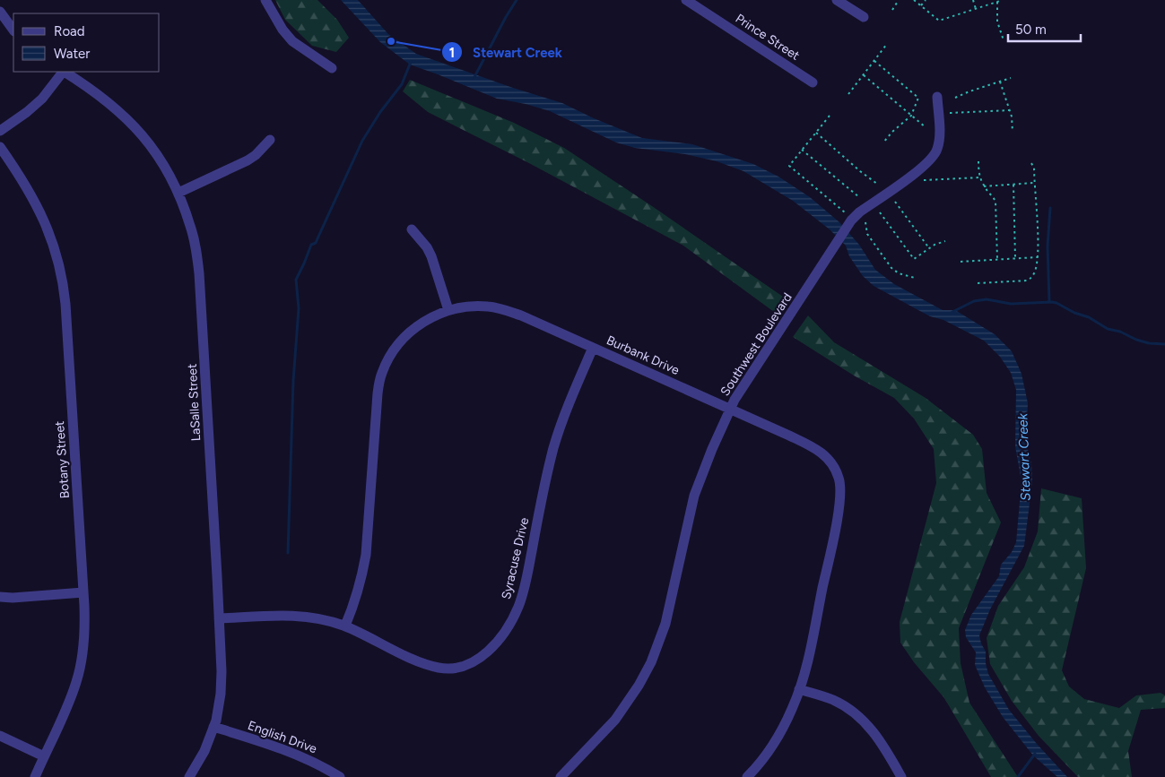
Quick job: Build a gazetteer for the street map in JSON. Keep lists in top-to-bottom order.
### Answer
{
  "streets": {
    "street": [
      "Prince Street",
      "Southwest Boulevard",
      "Burbank Drive",
      "LaSalle Street",
      "Botany Street",
      "Syracuse Drive",
      "English Drive"
    ]
  },
  "crossings": [
    ["Southwest Boulevard", "Burbank Drive"],
    ["Burbank Drive", "Syracuse Drive"],
    ["LaSalle Street", "Syracuse Drive"],
    ["LaSalle Street", "English Drive"]
  ],
  "water": ["Stewart Creek"],
  "places": ["Stewart Creek"],
  "legend": ["Road", "Water"],
  "scale_bar": "50 m"
}
